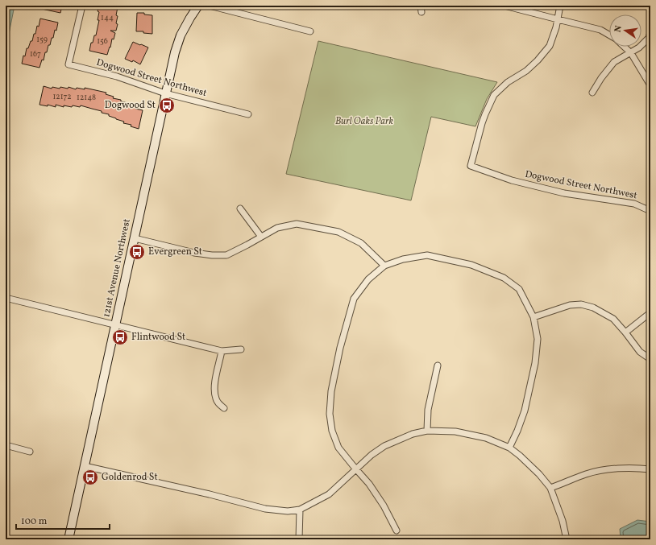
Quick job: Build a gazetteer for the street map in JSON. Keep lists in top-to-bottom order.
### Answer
{
  "streets": {
    "street": ["Dogwood Street Northwest", "121st Avenue Northwest"]
  },
  "crossings": [
    ["Dogwood Street Northwest", "121st Avenue Northwest"]
  ],
  "parks": ["Burl Oaks Park"],
  "places": {
    "bus stop": [
      "Dogwood St",
      "Evergreen St",
      "Flintwood St",
      "Goldenrod St"
    ]
  },
  "house_numbers": [
    "144",
    "159",
    "156",
    "167",
    "12172",
    "12148"
  ],
  "scale_bar": "100 m",
  "north": "left"
}
